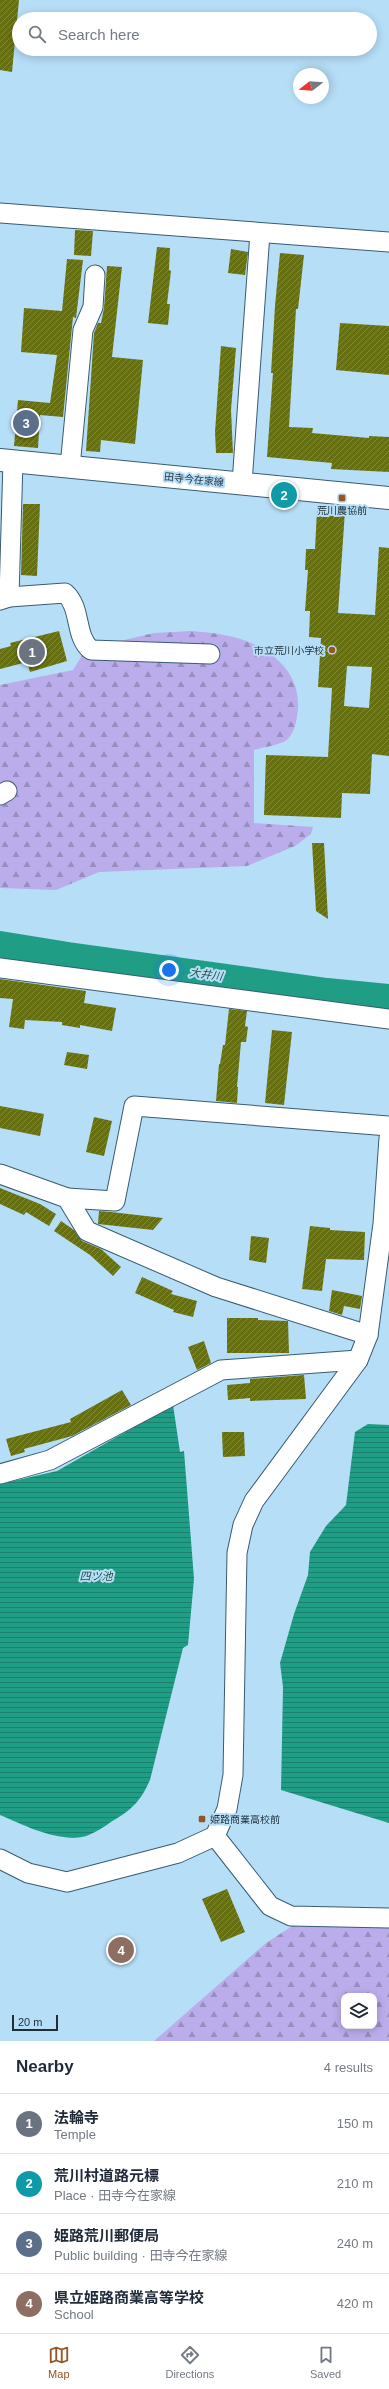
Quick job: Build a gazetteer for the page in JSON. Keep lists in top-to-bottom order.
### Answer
{
  "streets": {
    "main road": ["田寺今在家線"]
  },
  "water": ["大井川", "四ツ池"],
  "places": {
    "transit": ["荒川農協前", "姫路商業高校前"],
    "other": ["市立荒川小学校"]
  },
  "scale_bar": "20 m",
  "north": "left",
  "page": {
    "search": "Search here",
    "pins": [
      "3",
      "2",
      "1",
      "4"
    ],
    "scale": "20 m",
    "heading": ["Nearby", "4 results"],
    "list": [
      {
        "mark": "1",
        "name": "法輪寺",
        "note": "Temple",
        "value": "150 m"
      },
      {
        "mark": "2",
        "name": "荒川村道路元標",
        "note": "Place · 田寺今在家線",
        "value": "210 m"
      },
      {
        "mark": "3",
        "name": "姫路荒川郵便局",
        "note": "Public building · 田寺今在家線",
        "value": "240 m"
      },
      {
        "mark": "4",
        "name": "県立姫路商業高等学校",
        "note": "School",
        "value": "420 m"
      }
    ],
    "nav": ["Map", "Directions", "Saved"]
  }
}
